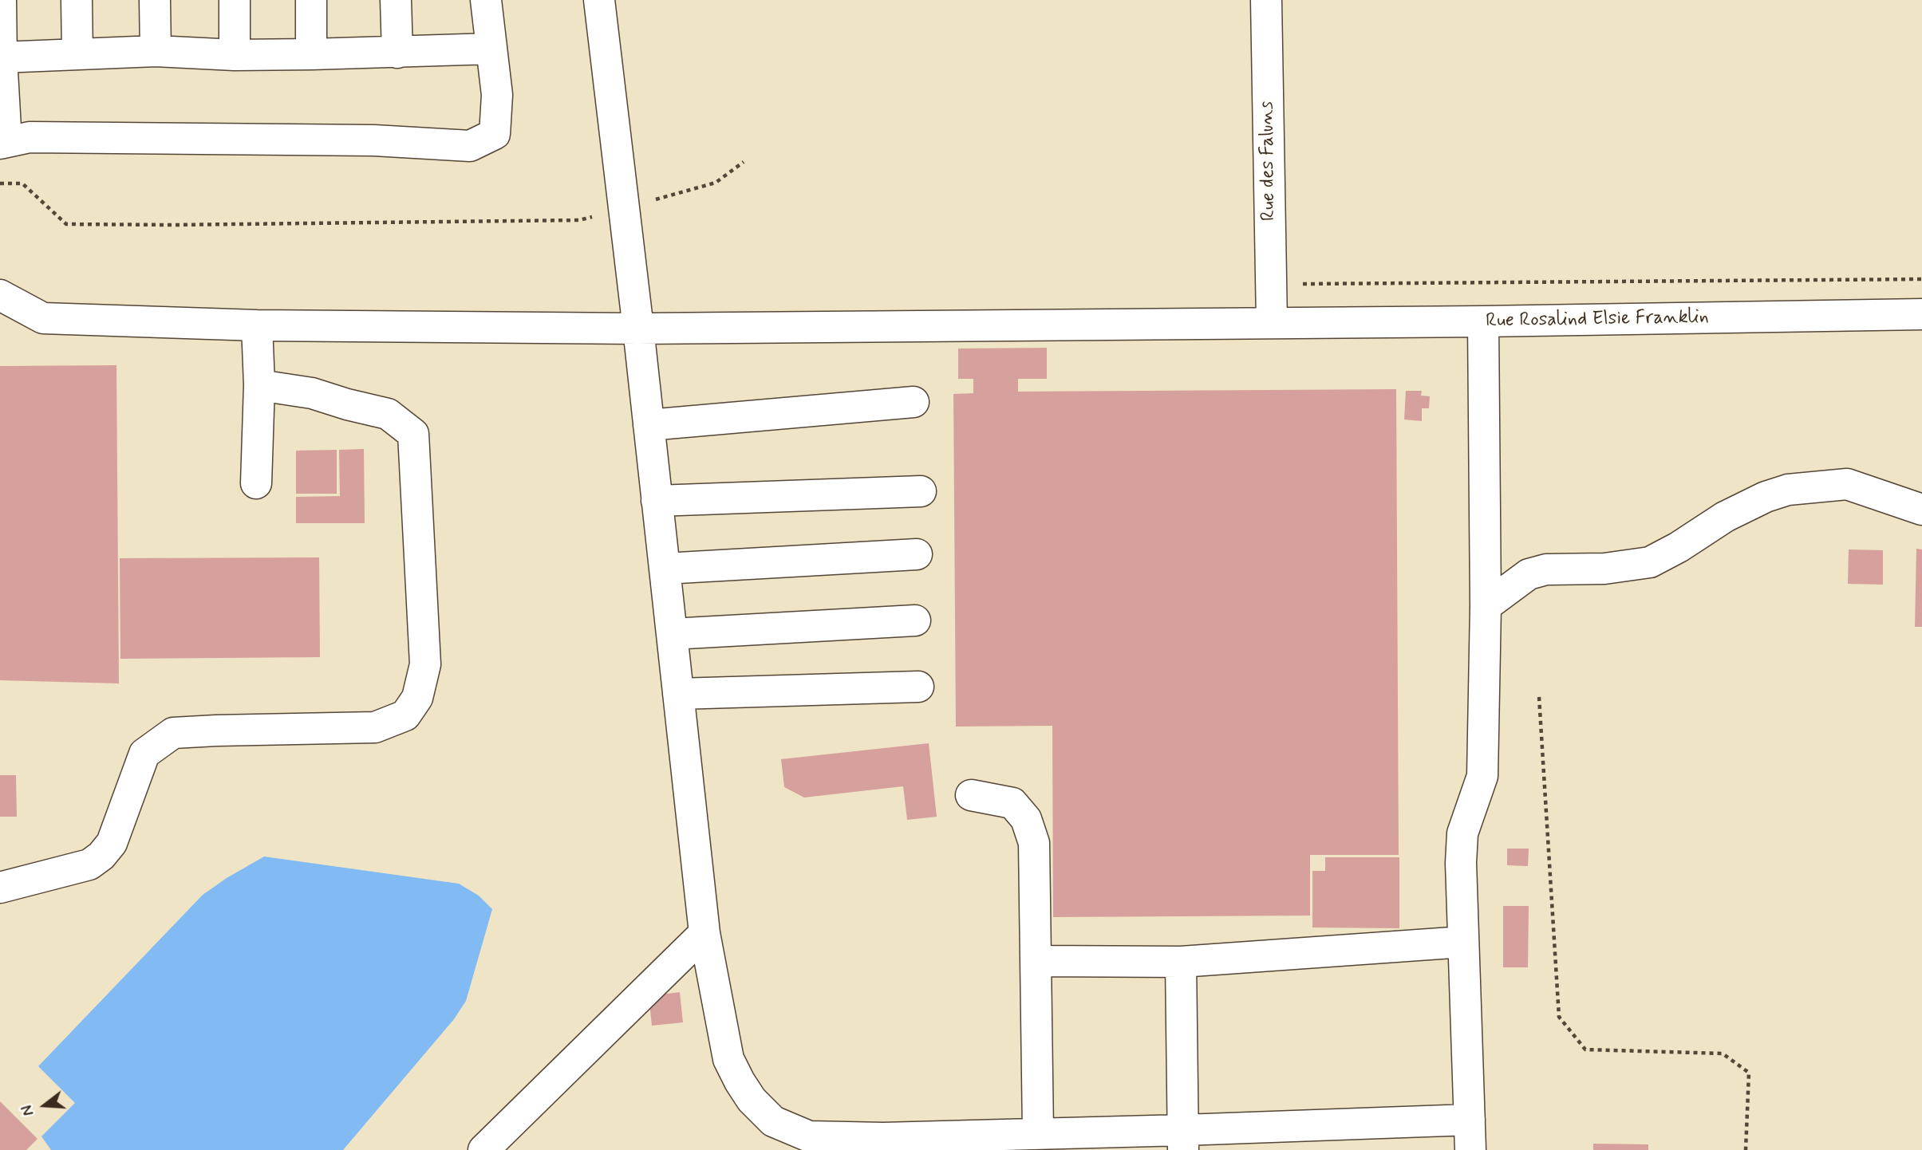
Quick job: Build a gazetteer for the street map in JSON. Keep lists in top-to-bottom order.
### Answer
{
  "streets": {
    "street": ["Rue des Faluns", "Rue Rosalind Elsie Franklin"]
  },
  "crossings": [
    ["Rue des Faluns", "Rue Rosalind Elsie Franklin"]
  ],
  "north": "left"
}
